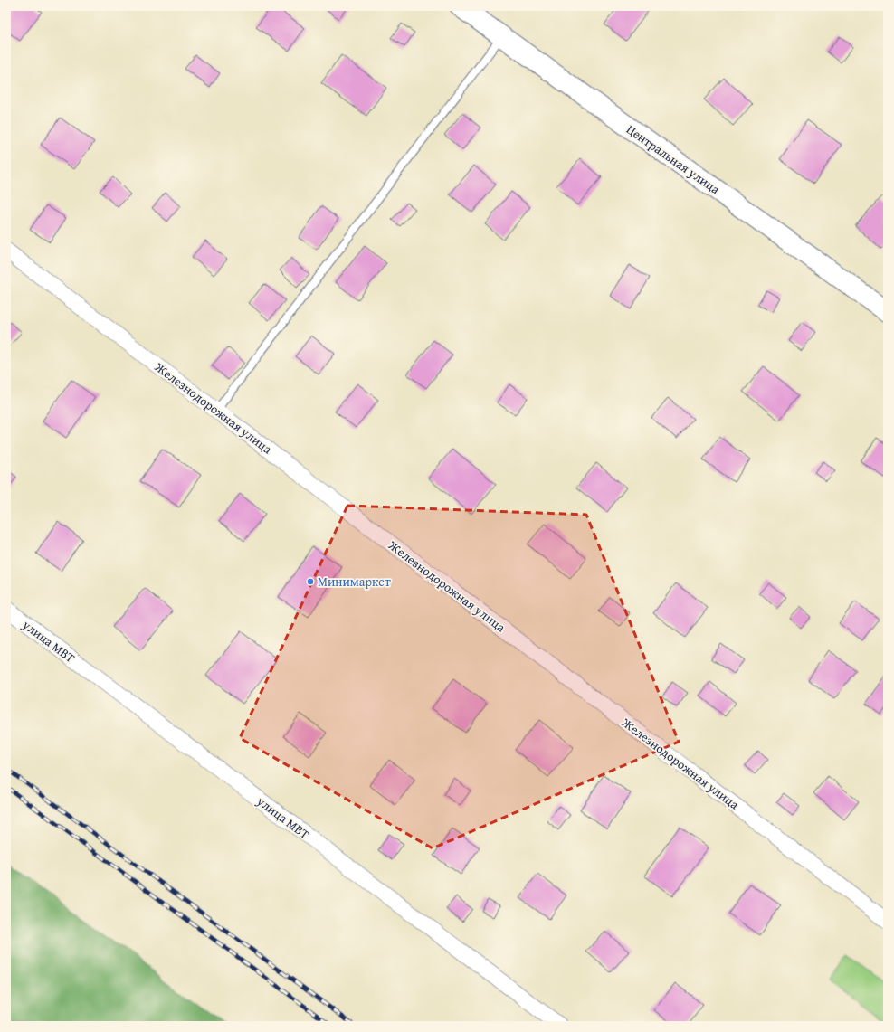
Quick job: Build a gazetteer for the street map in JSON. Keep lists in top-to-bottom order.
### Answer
{
  "streets": {
    "street": ["Центральная улица", "Железнодорожная улица", "улица МВТ"]
  },
  "places": ["Минимаркет"]
}
